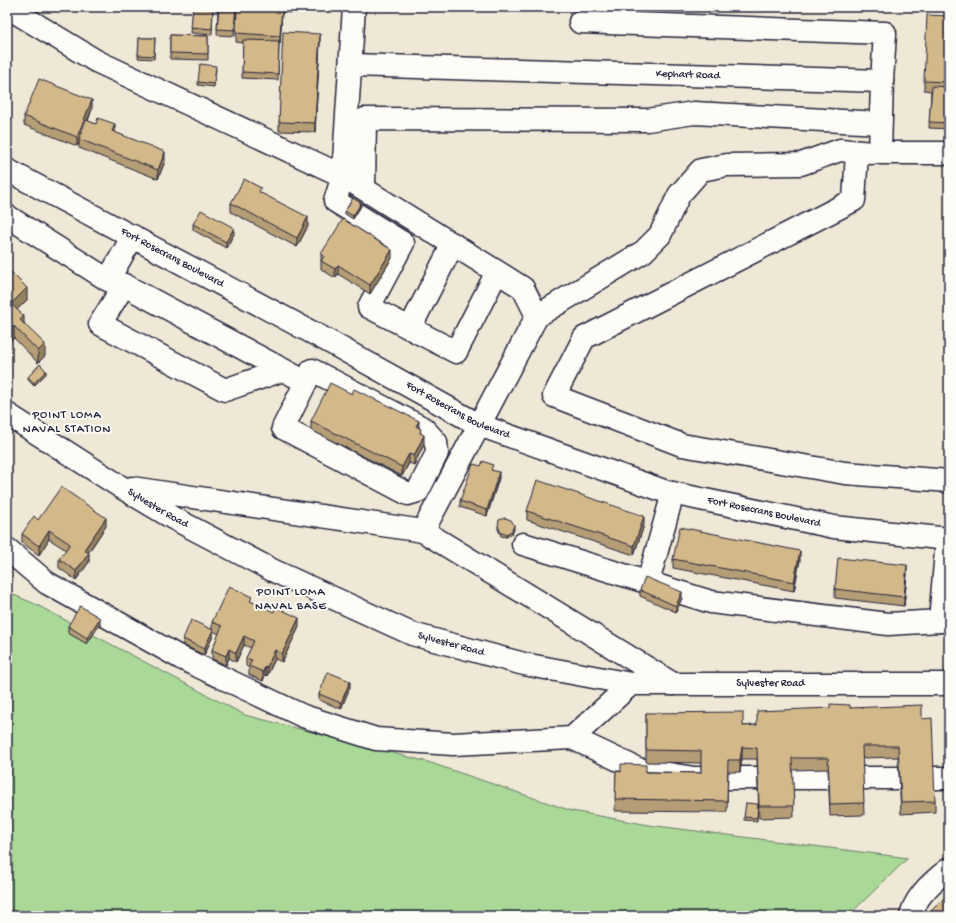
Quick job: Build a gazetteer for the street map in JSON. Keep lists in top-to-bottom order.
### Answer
{
  "streets": {
    "street": ["Kephart Road", "Fort Rosecrans Boulevard", "Sylvester Road"]
  },
  "districts": ["POINT LOMA NAVAL STATION", "POINT LOMA NAVAL BASE"]
}
